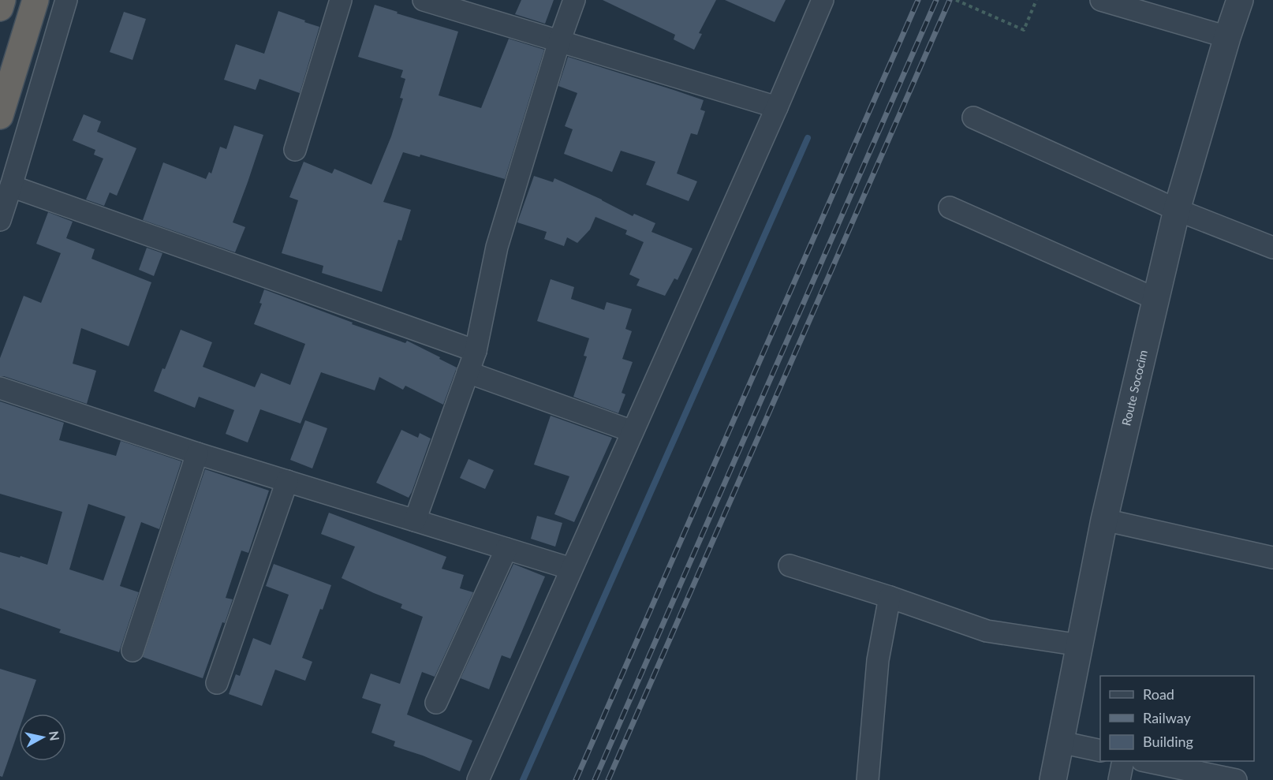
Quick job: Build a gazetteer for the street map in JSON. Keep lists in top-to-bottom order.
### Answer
{
  "streets": {
    "street": ["Route Sococim"]
  },
  "legend": ["Road", "Railway", "Building"],
  "north": "right"
}
